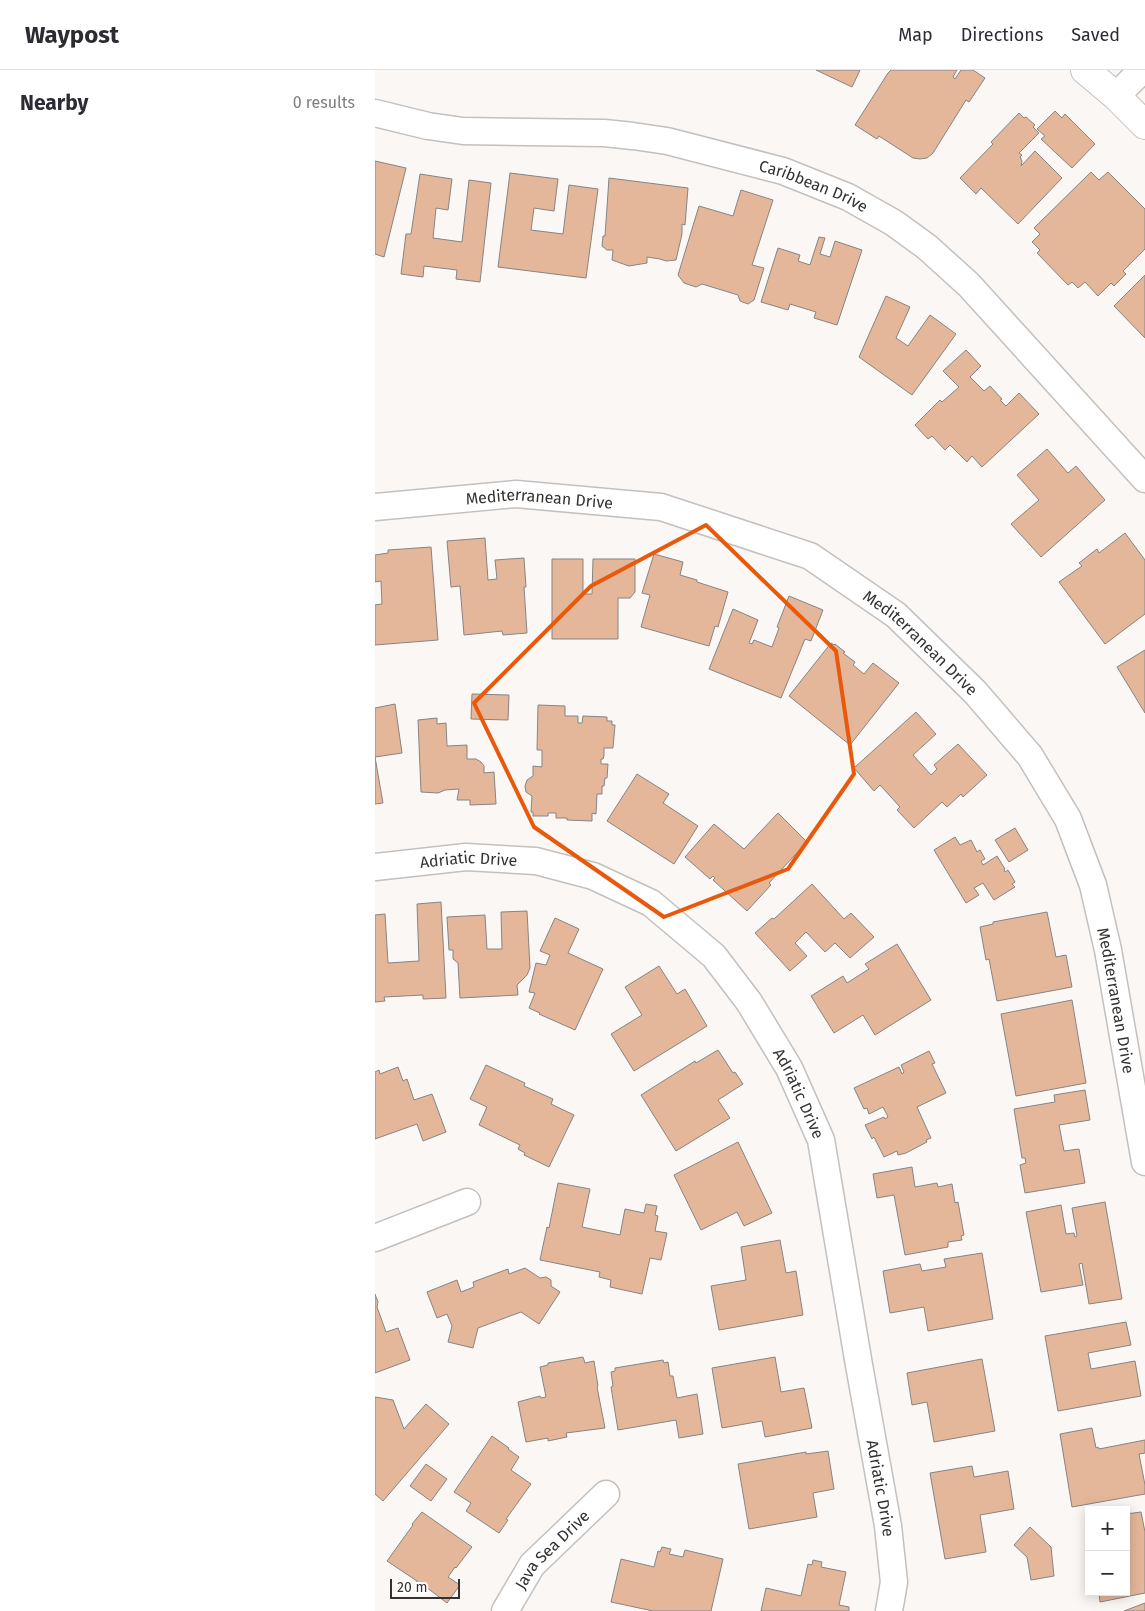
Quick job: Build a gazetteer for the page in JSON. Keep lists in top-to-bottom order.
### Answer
{
  "streets": {
    "street": [
      "Caribbean Drive",
      "Mediterranean Drive",
      "Adriatic Drive",
      "Java Sea Drive"
    ]
  },
  "scale_bar": "20 m",
  "page": {
    "header": "Waypost",
    "nav": ["Map", "Directions", "Saved"],
    "heading": ["Nearby", "0 results"],
    "map_buttons": ["+", "−"],
    "scale": "20 m"
  }
}
